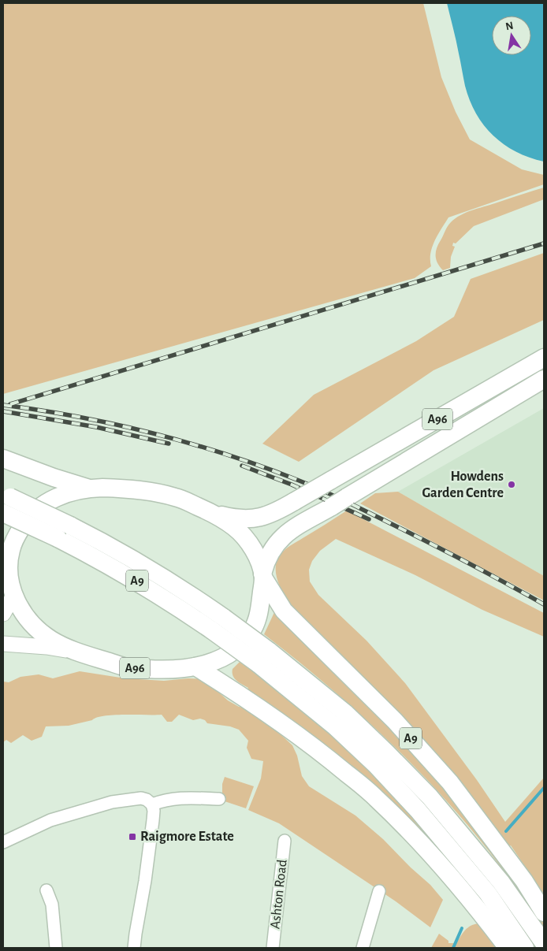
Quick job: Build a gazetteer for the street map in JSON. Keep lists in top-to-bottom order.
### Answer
{
  "streets": {
    "highway": ["A96", "A9"],
    "street": ["Ashton Road"]
  },
  "crossings": [
    ["A96", "A9"]
  ],
  "places": {
    "other": ["Howdens Garden Centre"],
    "transit": ["Raigmore Estate"]
  },
  "north": "top"
}
